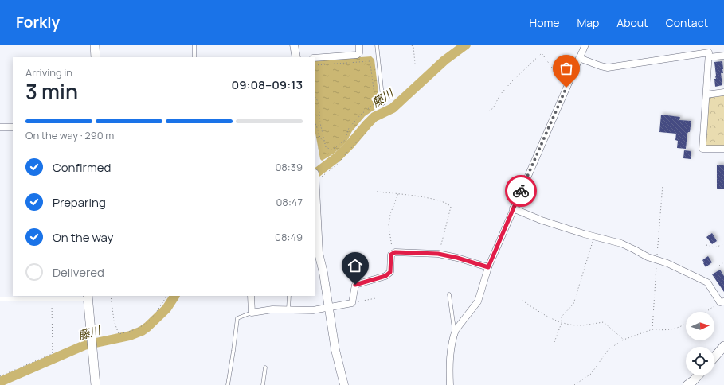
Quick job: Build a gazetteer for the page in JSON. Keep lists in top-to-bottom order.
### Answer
{
  "water": ["藤川"],
  "north": "right",
  "page": {
    "header": "Forkly",
    "nav": [
      "Home",
      "Map",
      "About",
      "Contact"
    ],
    "heading": ["3 min", "Arriving in", "09:08–09:13"],
    "bar": "On the way · 290 m",
    "list": [
      ["Confirmed", "08:39"],
      ["Preparing", "08:47"],
      ["On the way", "08:49"],
      "Delivered"
    ]
  }
}
